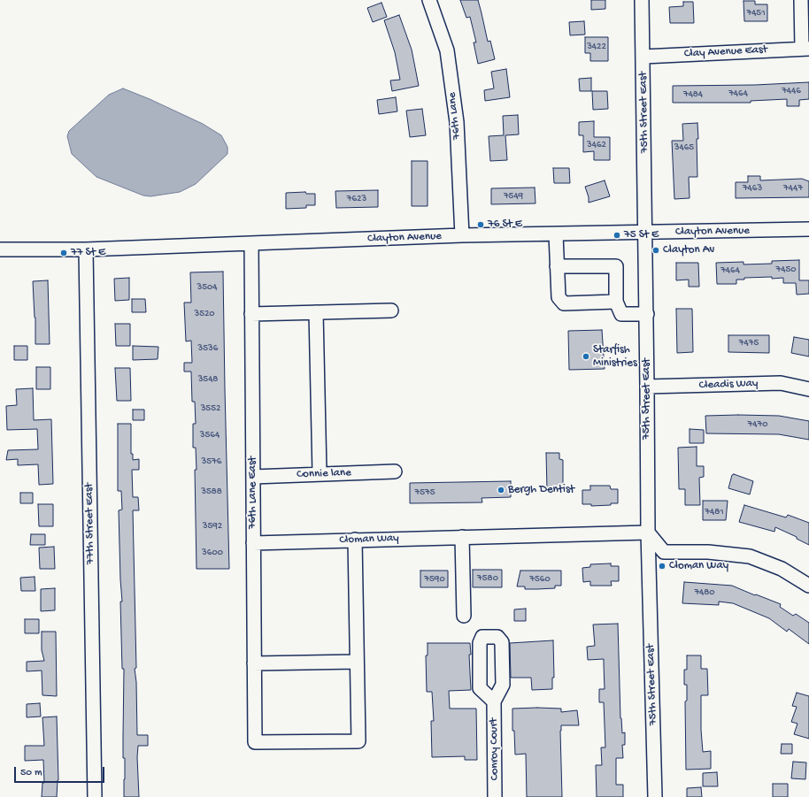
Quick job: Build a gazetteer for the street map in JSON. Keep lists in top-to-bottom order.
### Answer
{
  "streets": {
    "street": [
      "Clay Avenue East",
      "75th Street East",
      "76th Lane",
      "Clayton Avenue",
      "Cleadis Way",
      "Connie lane",
      "76th Lane East",
      "77th Street East",
      "Cloman Way",
      "Conroy Court"
    ]
  },
  "crossings": [
    ["Clay Avenue East", "75th Street East"],
    ["75th Street East", "Clayton Avenue"],
    ["75th Street East", "Cleadis Way"],
    ["75th Street East", "Cloman Way"],
    ["76th Lane", "Clayton Avenue"],
    ["Clayton Avenue", "76th Lane East"],
    ["Clayton Avenue", "77th Street East"],
    ["Connie lane", "76th Lane East"],
    ["76th Lane East", "Cloman Way"]
  ],
  "places": [
    "76 St E",
    "75 St E",
    "Clayton Av",
    "77 St E",
    "Starfish Ministries",
    "Bergh Dentist",
    "Cloman Way"
  ],
  "house_numbers": [
    "7451",
    "3422",
    "7446",
    "7464",
    "7484",
    "3462",
    "3465",
    "7463",
    "7447",
    "7549",
    "7623",
    "7450",
    "7464",
    "3504",
    "3520",
    "7475",
    "3536",
    "3548",
    "3552",
    "7470",
    "3564",
    "3576",
    "3588",
    "7575",
    "7481",
    "3592",
    "3600",
    "7580",
    "7590",
    "7560",
    "7480"
  ],
  "scale_bar": "50 m"
}
